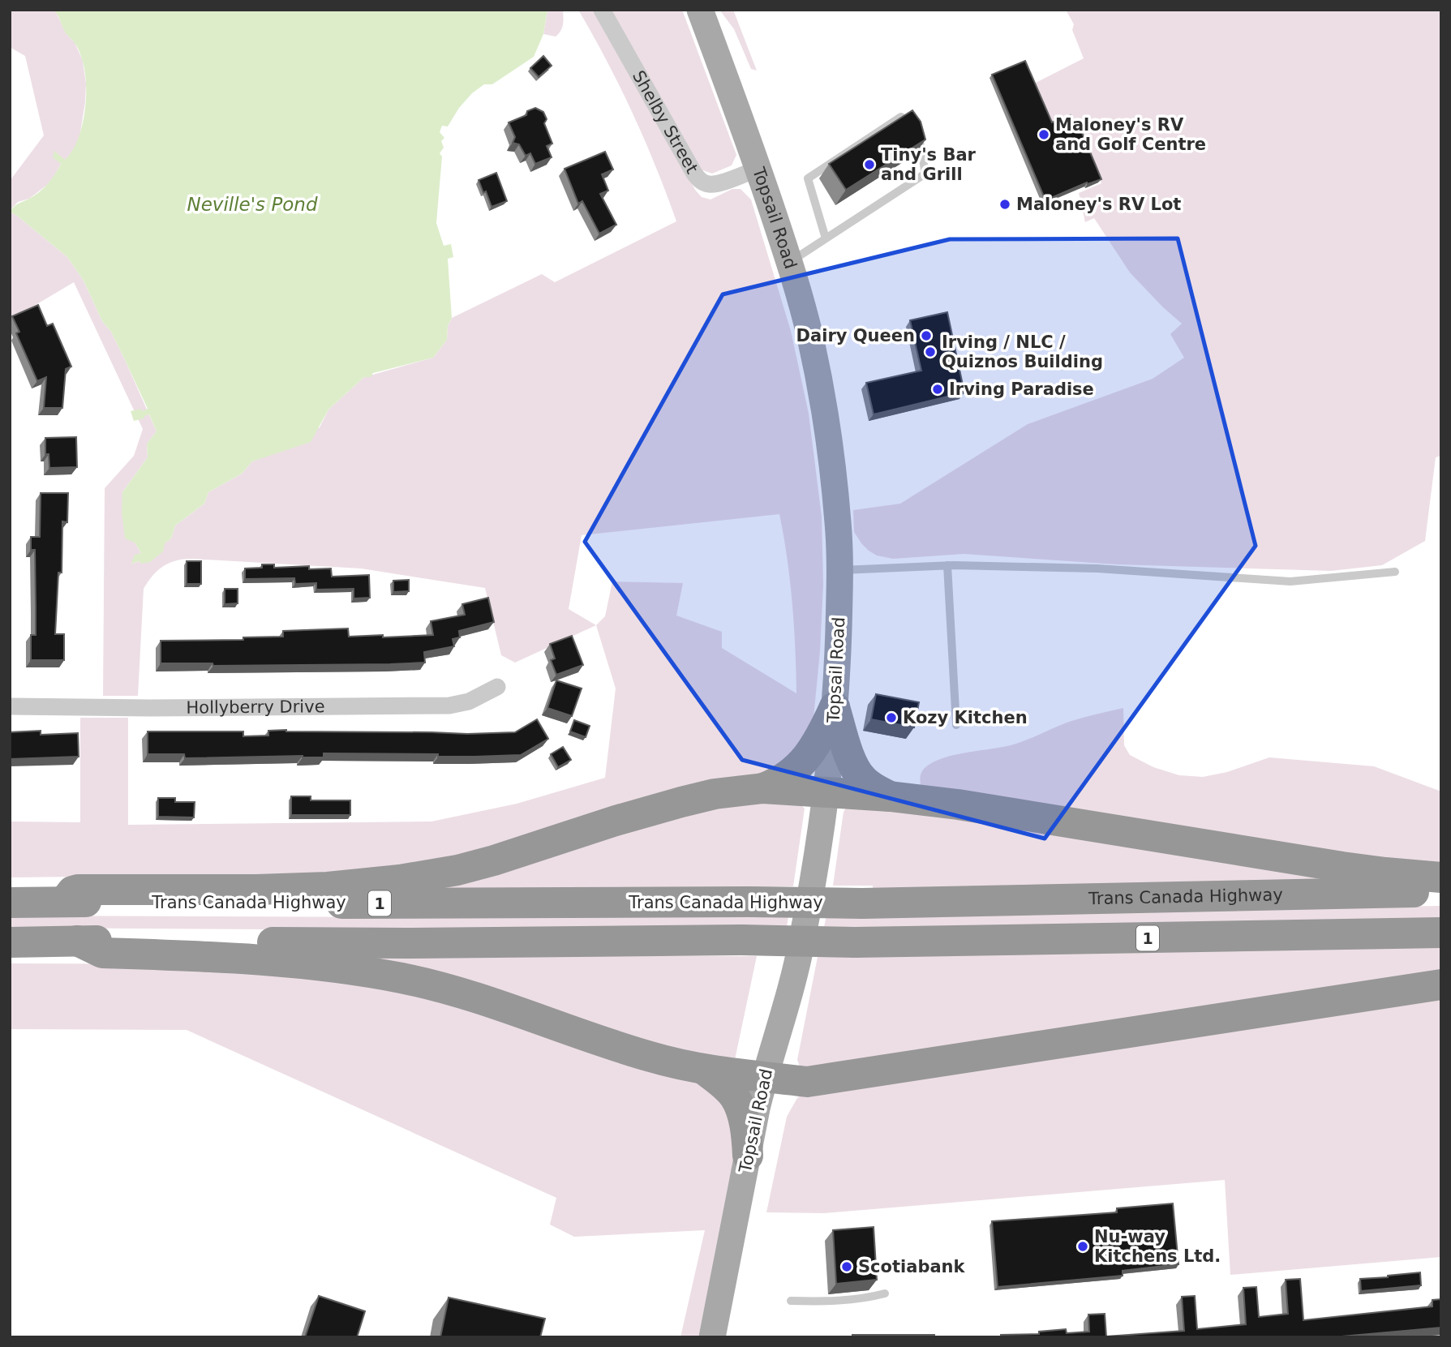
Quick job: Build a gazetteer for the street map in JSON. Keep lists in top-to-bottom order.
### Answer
{
  "streets": {
    "highway": ["Trans Canada Highway", "1"],
    "main road": ["Topsail Road"],
    "street": ["Shelby Street", "Hollyberry Drive"]
  },
  "crossings": [
    ["Shelby Street", "Topsail Road"]
  ],
  "water": ["Neville's Pond"],
  "places": [
    "Maloney's RV and Golf Centre",
    "Tiny's Bar and Grill",
    "Maloney's RV Lot",
    "Dairy Queen",
    "Irving / NLC / Quiznos Building",
    "Irving Paradise",
    "Kozy Kitchen",
    "Nu-way Kitchens Ltd.",
    "Scotiabank"
  ]
}
